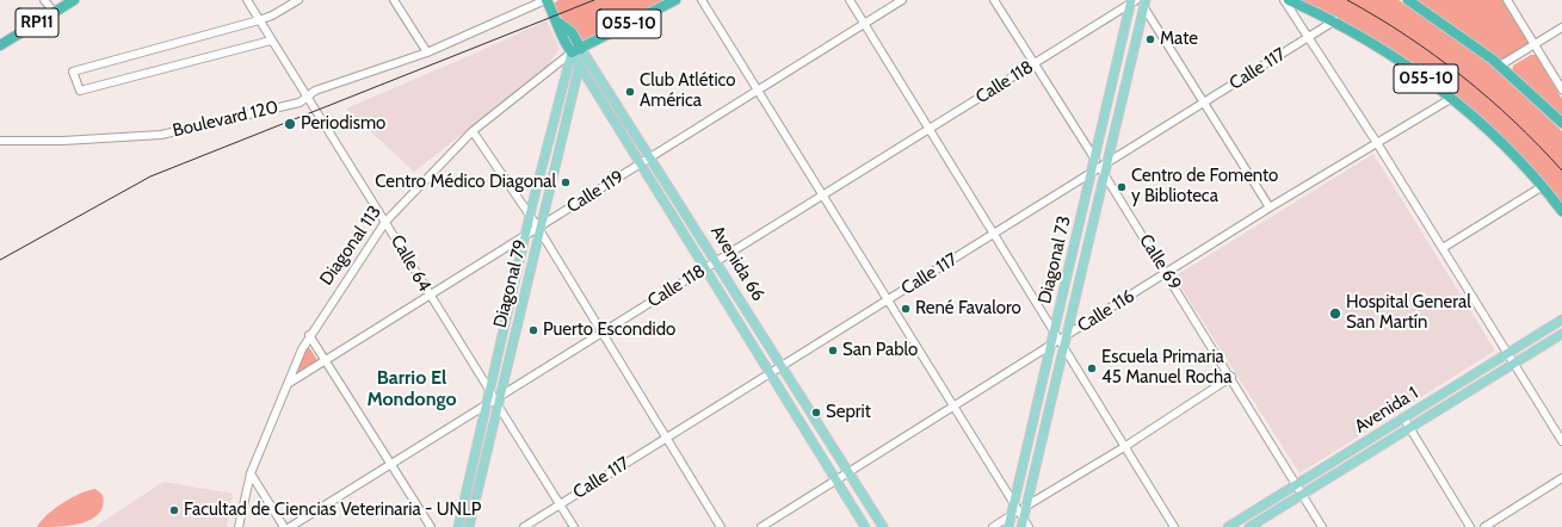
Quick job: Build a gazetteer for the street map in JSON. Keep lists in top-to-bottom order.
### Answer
{
  "streets": {
    "highway": [
      "RP11",
      "055-10",
      "Diagonal 113",
      "Avenida 66"
    ],
    "main road": ["Diagonal 73", "Diagonal 79", "Avenida 1"],
    "street": [
      "Calle 117",
      "Calle 118",
      "Boulevard 120",
      "Calle 119",
      "Calle 69",
      "Calle 64",
      "Calle 116"
    ]
  },
  "crossings": [
    ["055-10", "Calle 117"],
    ["055-10", "Diagonal 113"],
    ["055-10", "Avenida 66"],
    ["055-10", "Diagonal 79"],
    ["055-10", "Calle 116"],
    ["Calle 117", "Diagonal 73"],
    ["Calle 117", "Calle 69"],
    ["Calle 117", "Calle 64"],
    ["Calle 117", "Avenida 66"],
    ["Calle 118", "Diagonal 73"],
    ["Calle 118", "Calle 69"],
    ["Calle 118", "Calle 64"],
    ["Calle 118", "Avenida 66"],
    ["Calle 118", "Diagonal 79"],
    ["Boulevard 120", "Calle 64"],
    ["Boulevard 120", "Avenida 66"],
    ["Calle 119", "Diagonal 113"],
    ["Calle 119", "Calle 64"],
    ["Calle 119", "Avenida 66"],
    ["Calle 119", "Diagonal 79"],
    ["Diagonal 113", "Calle 64"],
    ["Diagonal 113", "Avenida 66"],
    ["Diagonal 113", "Diagonal 79"],
    ["Diagonal 73", "Calle 69"],
    ["Diagonal 73", "Calle 116"],
    ["Calle 69", "Calle 116"],
    ["Calle 69", "Avenida 1"],
    ["Calle 64", "Diagonal 79"],
    ["Avenida 66", "Diagonal 79"],
    ["Avenida 66", "Calle 116"]
  ],
  "districts": ["Barrio El Mondongo"],
  "places": [
    "Mate",
    "Club Atlético América",
    "Periodismo",
    "Centro Médico Diagonal",
    "Centro de Fomento y Biblioteca",
    "René Favaloro",
    "Hospital General San Martín",
    "Puerto Escondido",
    "San Pablo",
    "Escuela Primaria 45 Manuel Rocha",
    "Seprit",
    "Facultad de Ciencias Veterinaria - UNLP"
  ]
}
